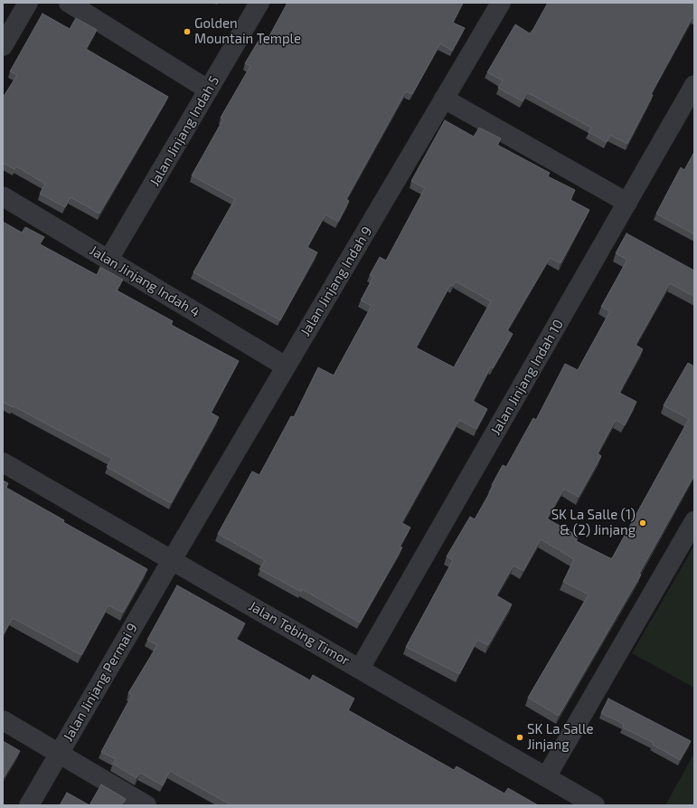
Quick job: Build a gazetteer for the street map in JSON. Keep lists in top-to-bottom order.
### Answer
{
  "streets": {
    "street": [
      "Jalan Jinjang Indah 5",
      "Jalan Jinjang Indah 4",
      "Jalan Jinjang Indah 9",
      "Jalan Jinjang Indah 10",
      "Jalan Tebing Timor",
      "Jalan Jinjang Permai 9"
    ]
  },
  "crossings": [
    ["Jalan Jinjang Indah 5", "Jalan Jinjang Indah 4"],
    ["Jalan Jinjang Indah 4", "Jalan Jinjang Indah 9"],
    ["Jalan Jinjang Indah 9", "Jalan Tebing Timor"],
    ["Jalan Jinjang Indah 9", "Jalan Jinjang Permai 9"],
    ["Jalan Jinjang Indah 10", "Jalan Tebing Timor"],
    ["Jalan Tebing Timor", "Jalan Jinjang Permai 9"]
  ],
  "places": ["Golden Mountain Temple", "SK La Salle (1) & (2) Jinjang", "SK La Salle Jinjang"]
}
